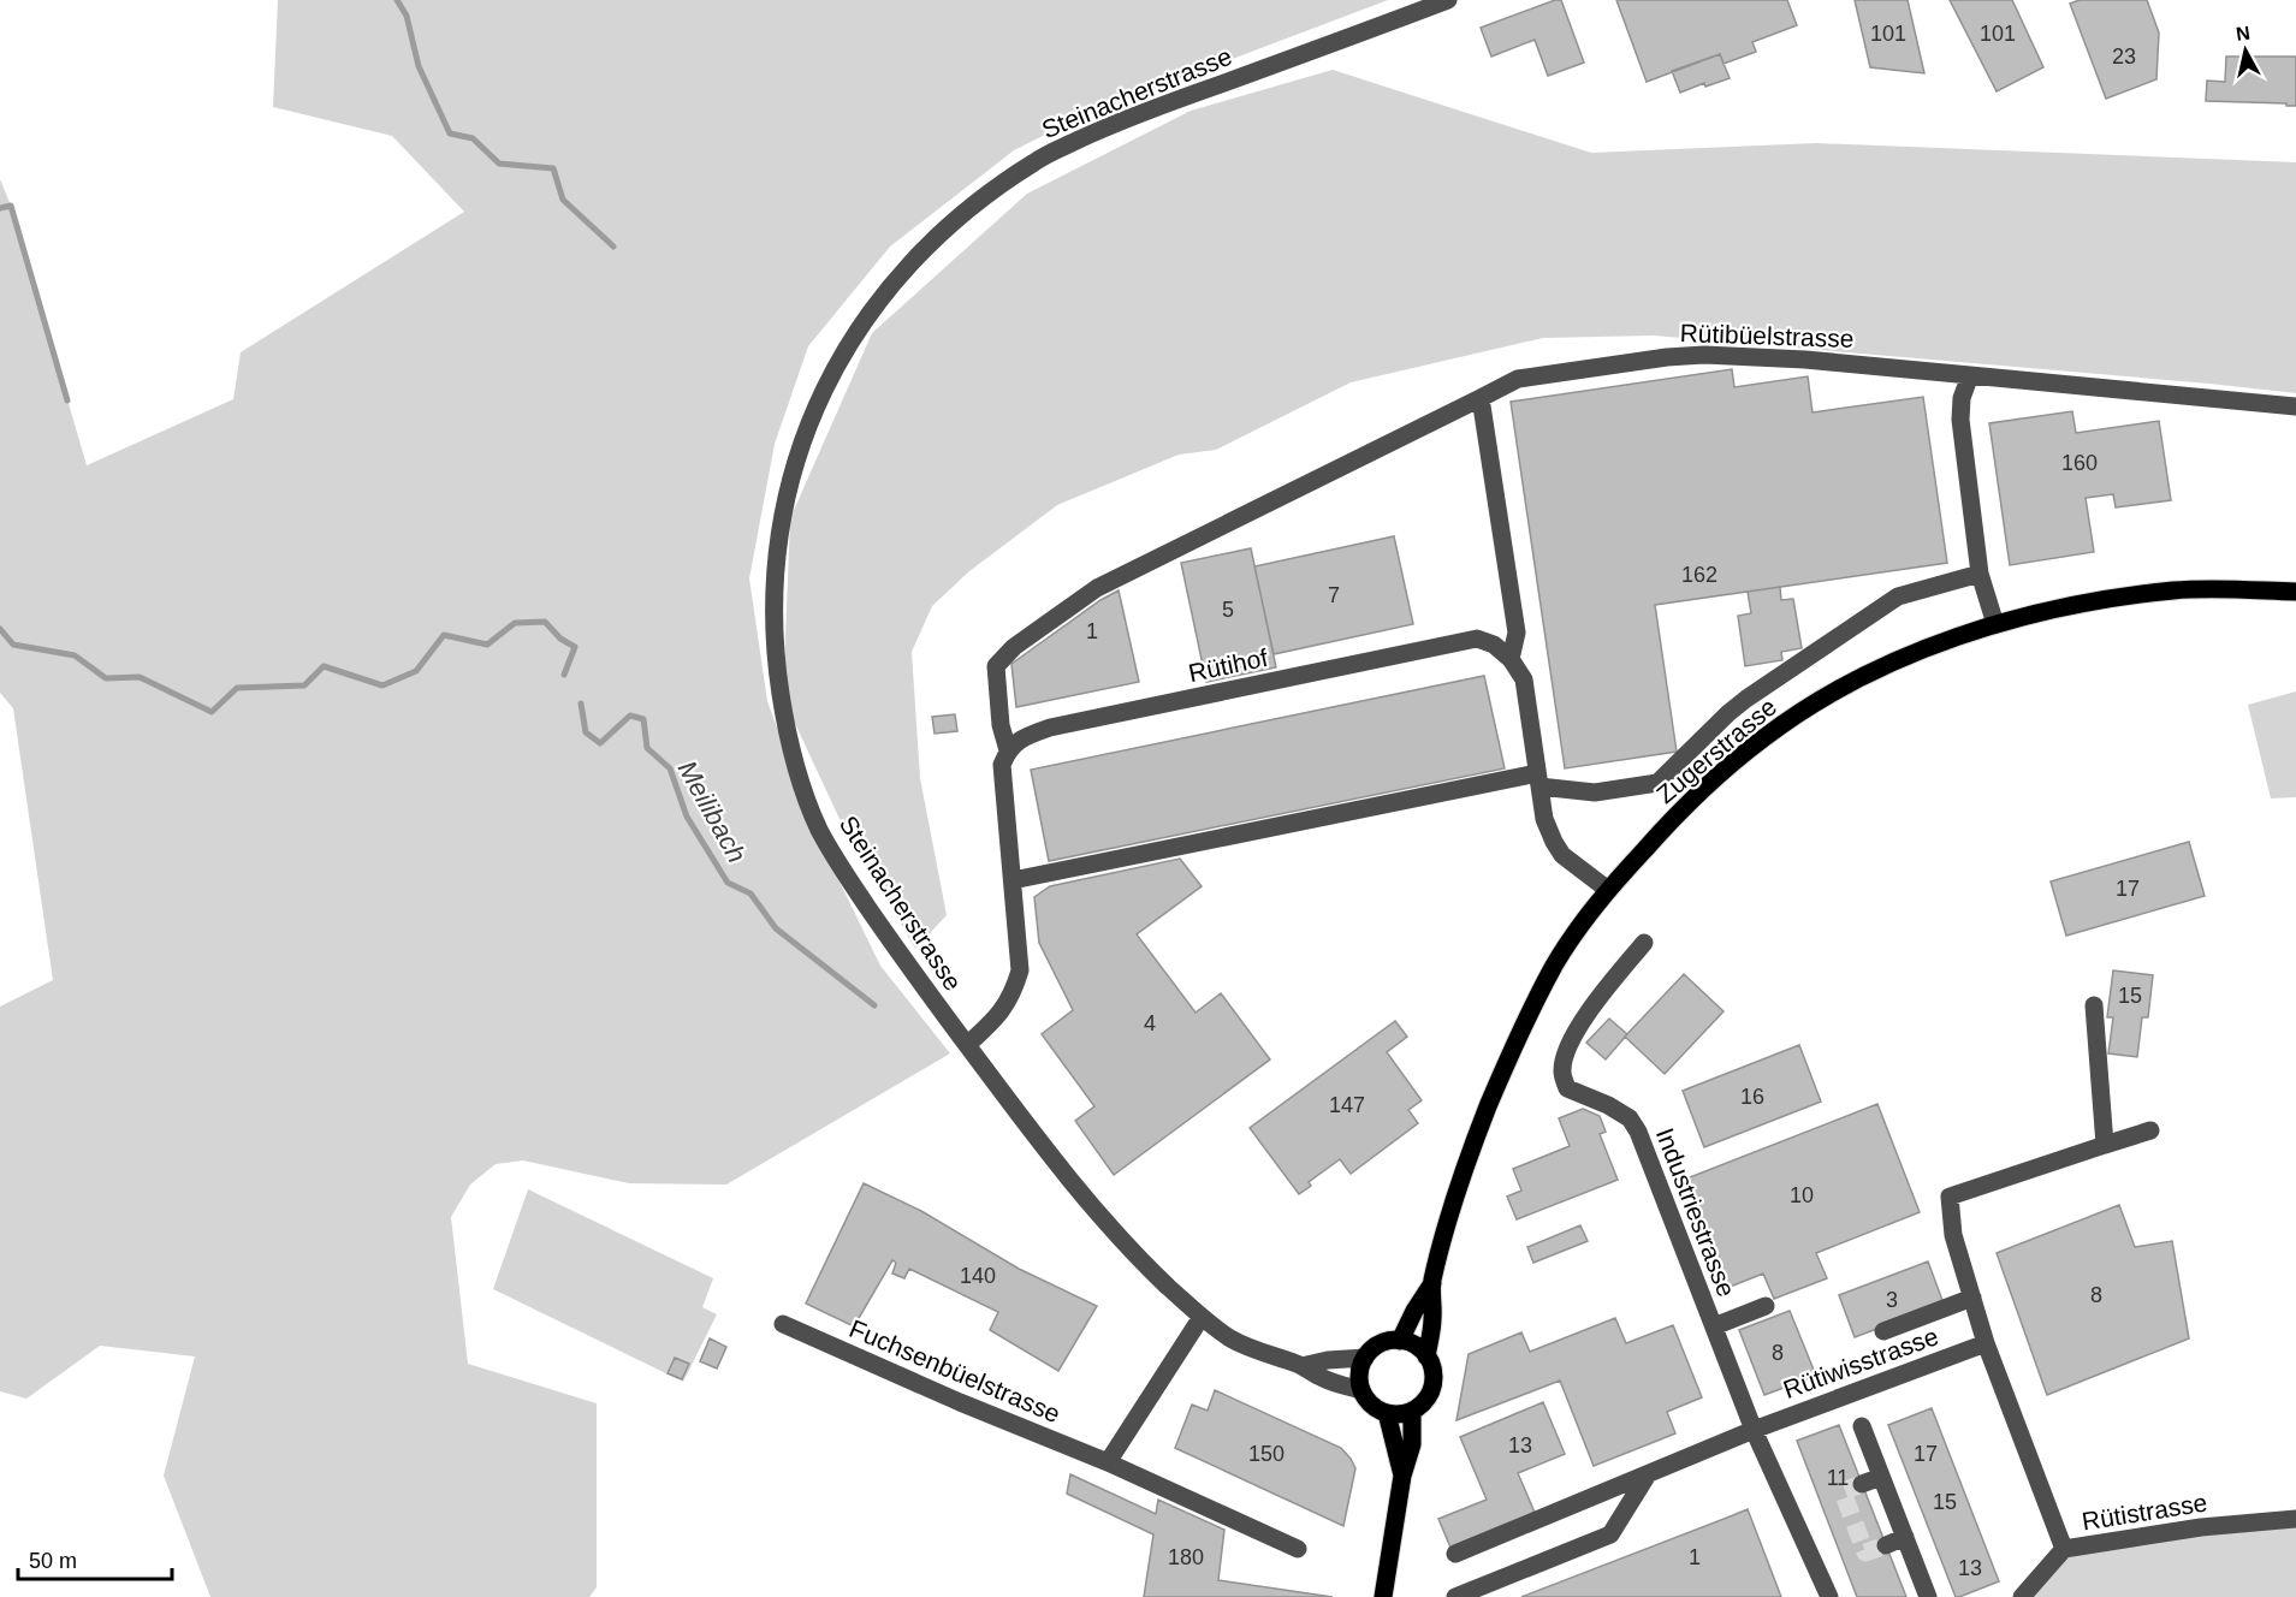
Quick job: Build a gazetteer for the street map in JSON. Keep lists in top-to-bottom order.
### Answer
{
  "streets": {
    "main road": ["Zugerstrasse"],
    "street": [
      "Steinacherstrasse",
      "Rütibüelstrasse",
      "Rütihof",
      "Industriestrasse",
      "Rütiwisstrasse",
      "Fuchsenbüelstrasse",
      "Rütistrasse"
    ]
  },
  "crossings": [
    ["Steinacherstrasse", "Zugerstrasse"],
    ["Rütibüelstrasse", "Rütihof"],
    ["Industriestrasse", "Rütiwisstrasse"]
  ],
  "water": ["Meilibach"],
  "house_numbers": [
    "101",
    "101",
    "23",
    "160",
    "162",
    "7",
    "5",
    "1",
    "17",
    "15",
    "4",
    "16",
    "147",
    "10",
    "140",
    "8",
    "3",
    "8",
    "13",
    "150",
    "17",
    "11",
    "15",
    "180",
    "1",
    "13"
  ],
  "scale_bar": "50 m",
  "north": "top"
}
